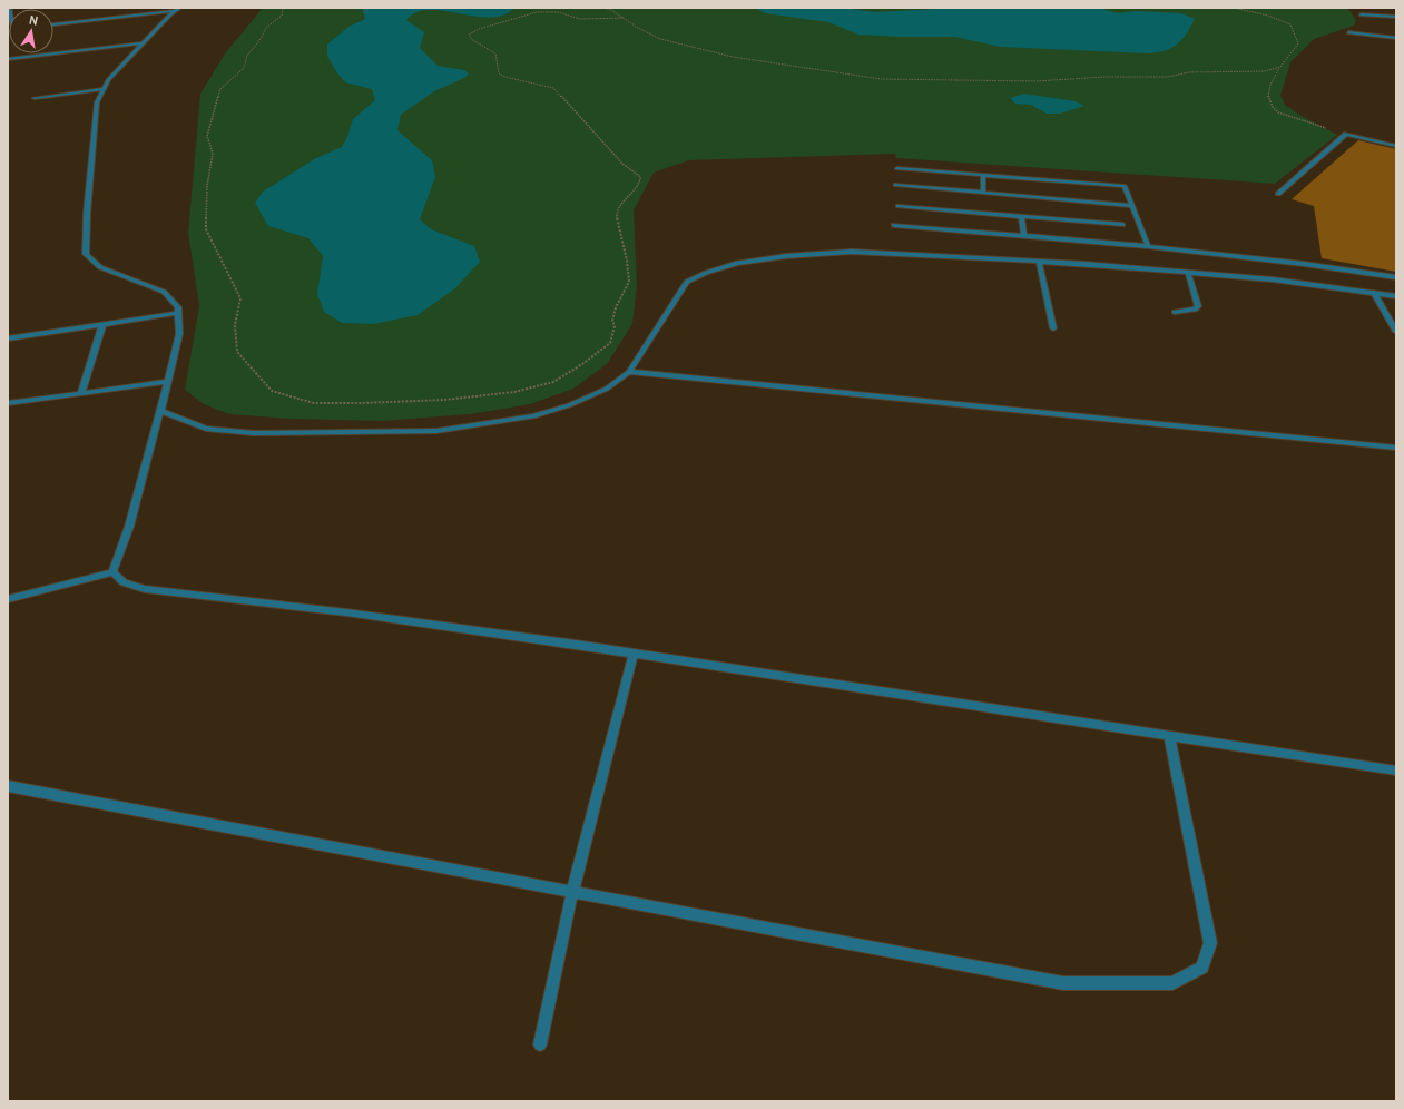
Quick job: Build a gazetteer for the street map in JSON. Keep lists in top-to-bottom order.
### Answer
{
  "north": "top"
}
